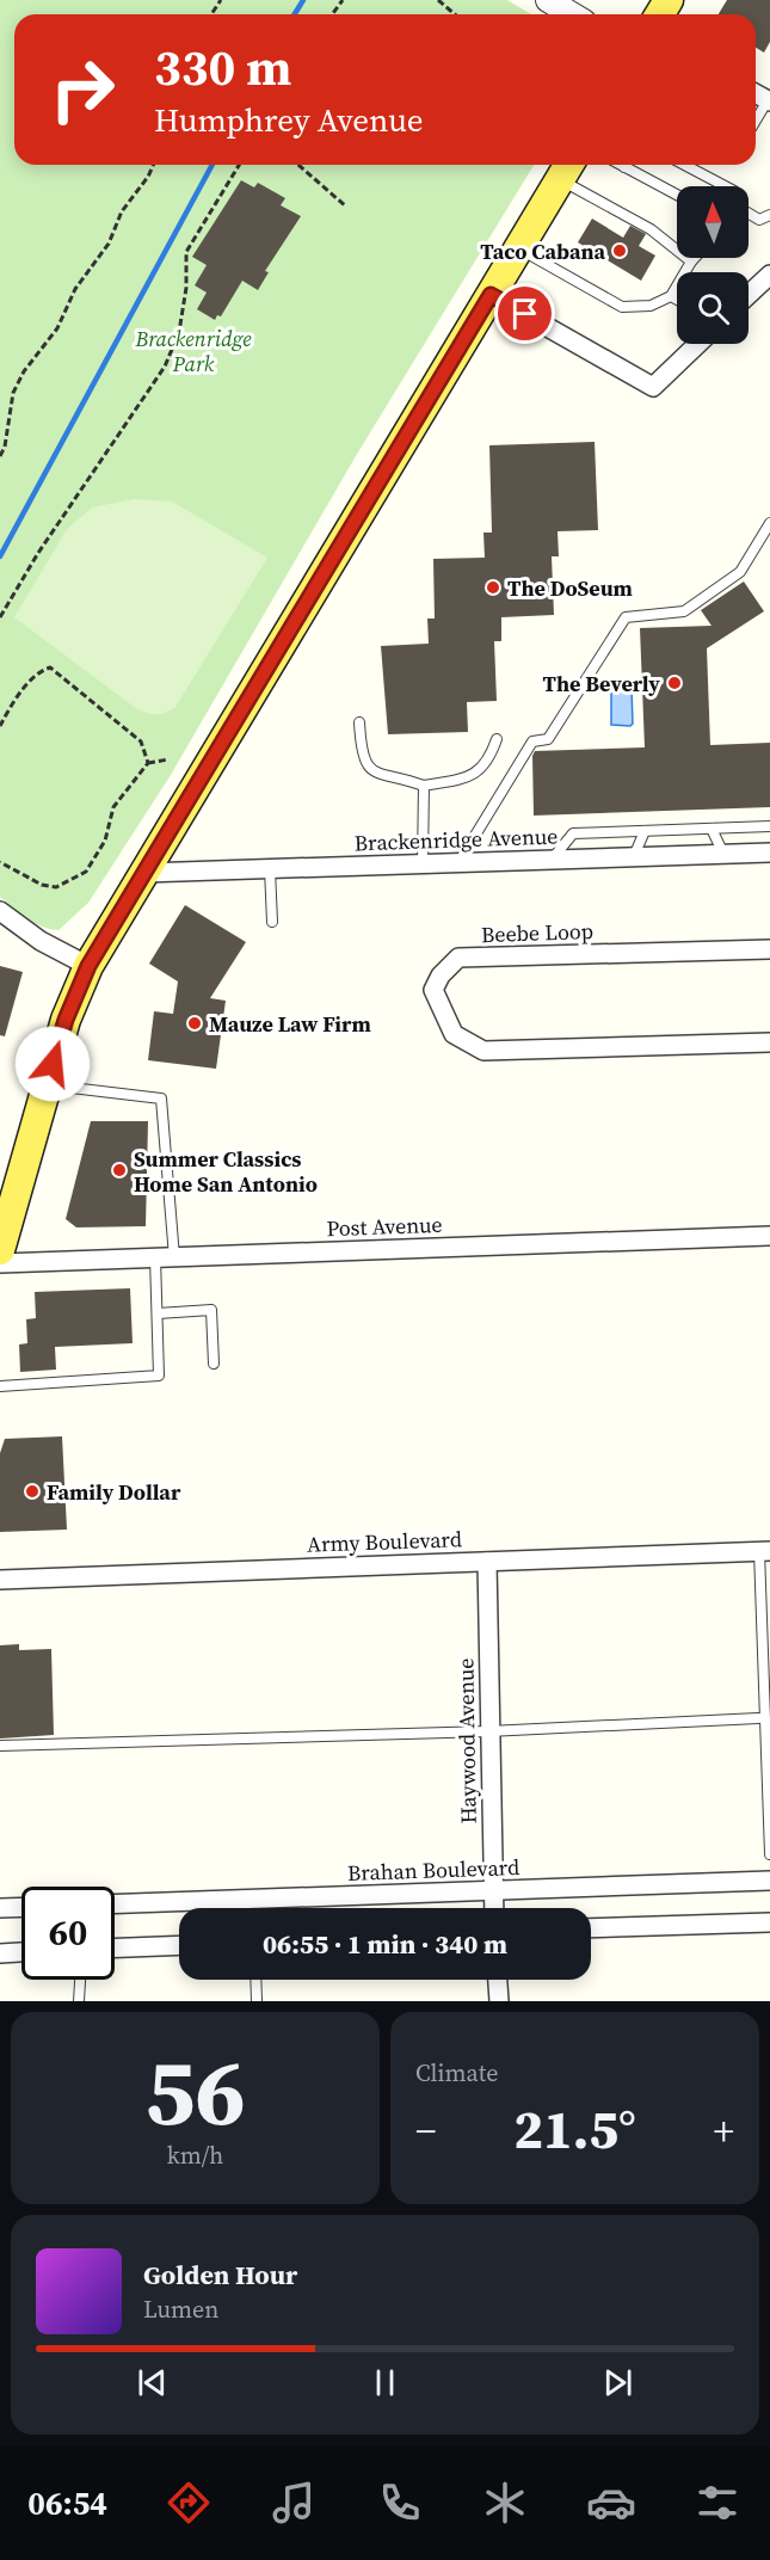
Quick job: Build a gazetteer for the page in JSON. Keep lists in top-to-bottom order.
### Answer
{
  "streets": {
    "street": [
      "Brackenridge Avenue",
      "Beebe Loop",
      "Post Avenue",
      "Army Boulevard",
      "Haywood Avenue",
      "Brahan Boulevard"
    ]
  },
  "crossings": [
    ["Army Boulevard", "Haywood Avenue"],
    ["Haywood Avenue", "Brahan Boulevard"]
  ],
  "parks": ["Brackenridge Park"],
  "places": [
    "Taco Cabana",
    "The DoSeum",
    "The Beverly",
    "Mauze Law Firm",
    "Summer Classics Home San Antonio",
    "Family Dollar"
  ],
  "north": "top",
  "page": {
    "turn": ["330 m", "Humphrey Avenue"],
    "limit": "60",
    "trip": "06:55 · 1 min · 340 m",
    "tile": [
      ["56", "km/h"],
      "Climate"
    ],
    "heat": ["−", "21.5°", "+"],
    "song": ["Golden Hour", "Lumen"],
    "tabs": "06:54"
  }
}
